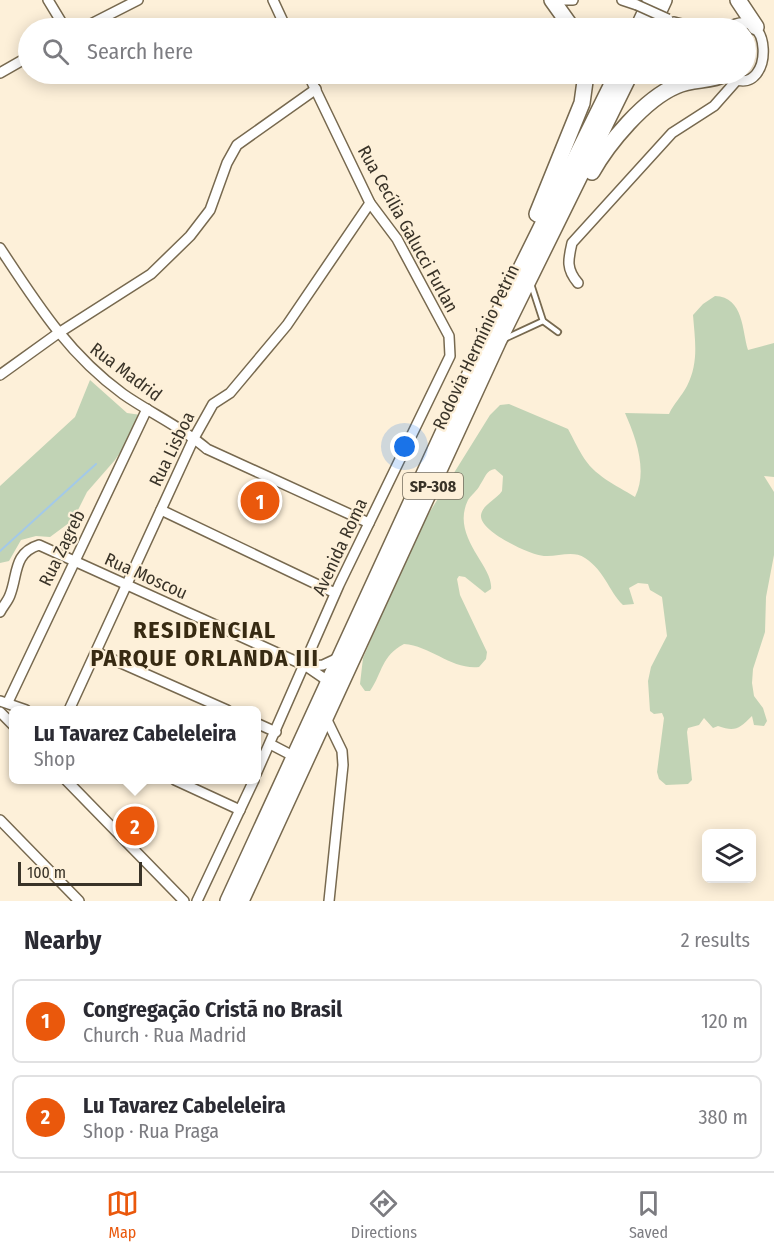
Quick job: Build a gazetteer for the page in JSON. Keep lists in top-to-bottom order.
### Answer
{
  "streets": {
    "main road": ["Rodovia Hermínio Petrin", "SP-308"],
    "street": [
      "Rua Cecília Galucci Furlan",
      "Rua Madrid",
      "Rua Lisboa",
      "Avenida Roma",
      "Rua Zagreb",
      "Rua Moscou"
    ]
  },
  "crossings": [
    ["Rua Cecília Galucci Furlan", "Rua Lisboa"],
    ["Rua Cecília Galucci Furlan", "Avenida Roma"],
    ["Rodovia Hermínio Petrin", "SP-308"],
    ["Rua Madrid", "Rua Lisboa"],
    ["Rua Madrid", "Avenida Roma"],
    ["Rua Madrid", "Rua Zagreb"],
    ["Rua Lisboa", "Rua Moscou"],
    ["Avenida Roma", "Rua Moscou"],
    ["Rua Zagreb", "Rua Moscou"]
  ],
  "districts": ["RESIDENCIAL PARQUE ORLANDA III"],
  "scale_bar": "100 m",
  "page": {
    "search": "Search here",
    "pins": ["1", "2"],
    "popup": ["Lu Tavarez Cabeleleira", "Shop"],
    "scale": "100 m",
    "heading": ["Nearby", "2 results"],
    "list": [
      {
        "mark": "1",
        "name": "Congregação Cristã no Brasil",
        "note": "Church · Rua Madrid",
        "value": "120 m"
      },
      {
        "mark": "2",
        "name": "Lu Tavarez Cabeleleira",
        "note": "Shop · Rua Praga",
        "value": "380 m"
      }
    ],
    "nav": ["Map", "Directions", "Saved"]
  }
}
